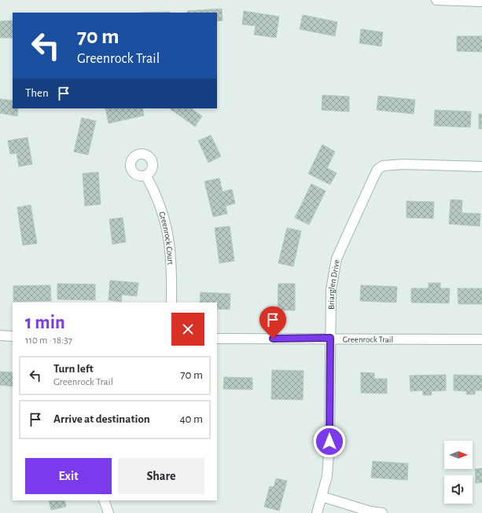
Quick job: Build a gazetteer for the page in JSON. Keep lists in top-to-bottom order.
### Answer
{
  "streets": {
    "street": ["Greenrock Court", "Briarglen Drive", "Greenrock Trail"]
  },
  "crossings": [
    ["Briarglen Drive", "Greenrock Trail"]
  ],
  "north": "right",
  "page": {
    "turn": ["70 m", "Greenrock Trail"],
    "then": "Then",
    "heading": ["1 min", "110 m · 18:37"],
    "list": [
      {
        "name": "Turn left",
        "note": "Greenrock Trail",
        "value": "70 m"
      },
      {
        "name": "Arrive at destination",
        "value": "40 m"
      }
    ],
    "buttons": ["Exit", "Share"]
  }
}
